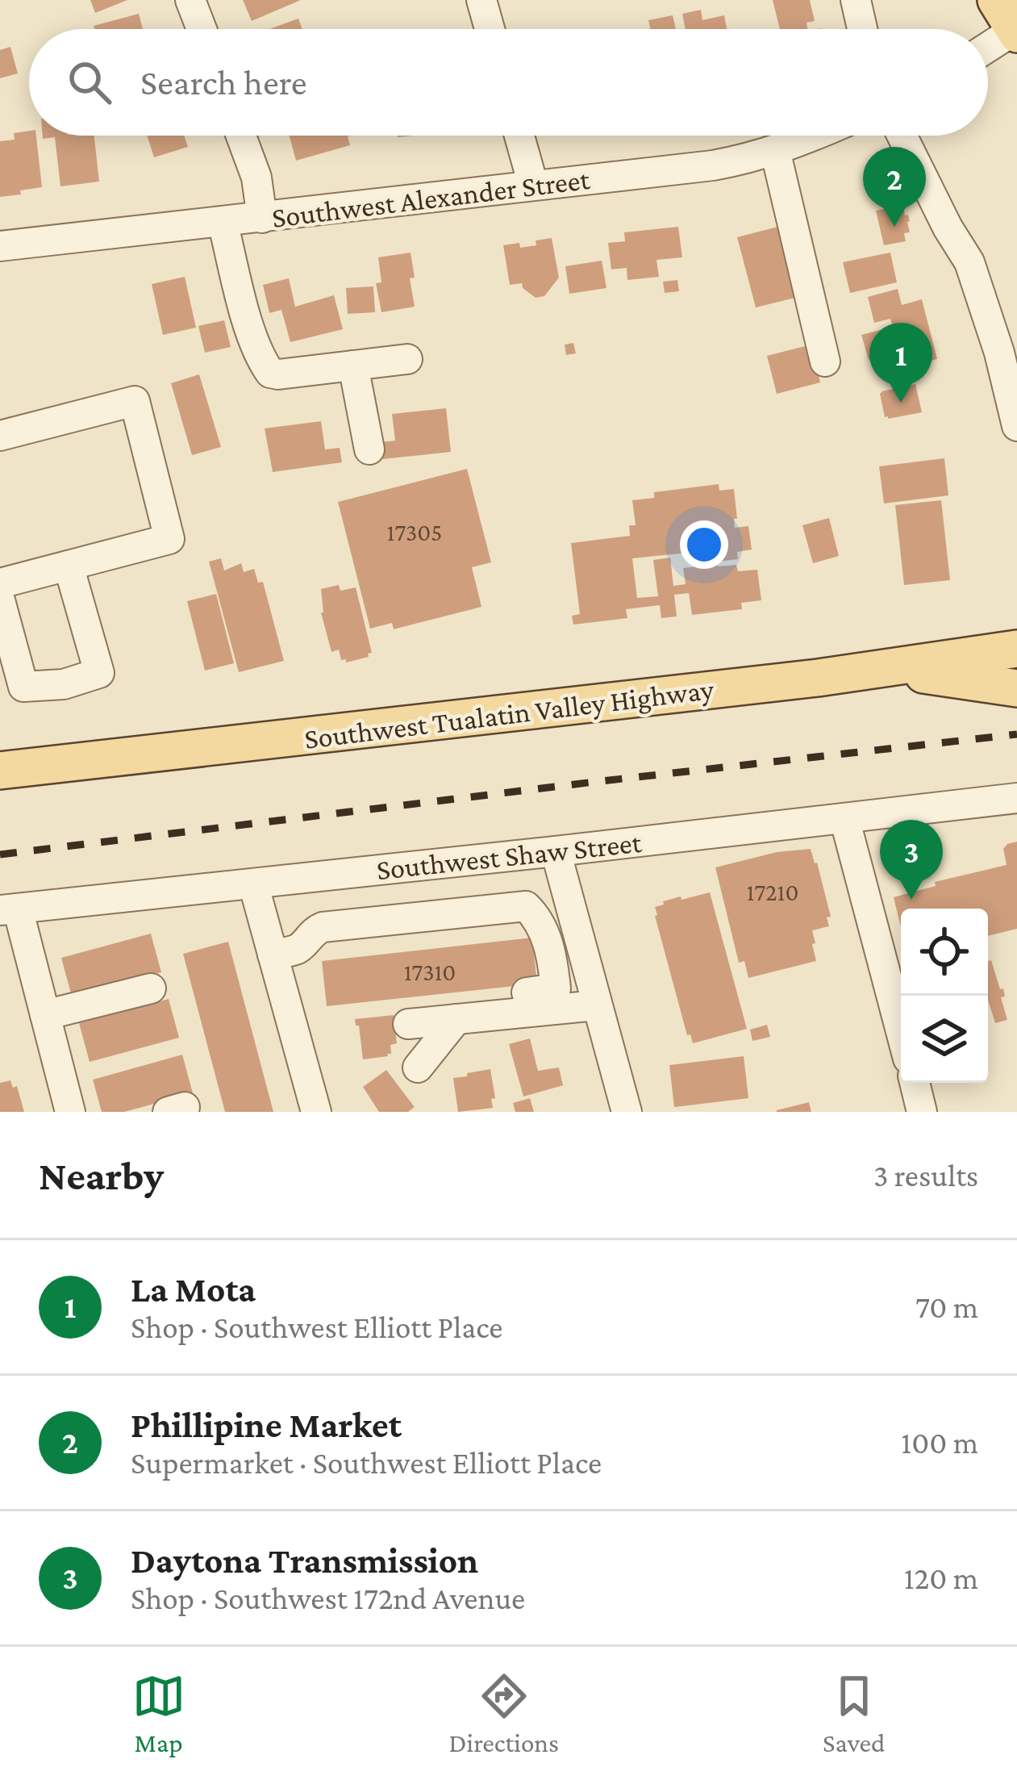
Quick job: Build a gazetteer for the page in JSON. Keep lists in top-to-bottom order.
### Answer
{
  "streets": {
    "main road": ["Southwest Tualatin Valley Highway"],
    "street": ["Southwest Alexander Street", "Southwest Shaw Street"]
  },
  "house_numbers": ["17305", "17210", "17310"],
  "page": {
    "search": "Search here",
    "pins": ["2", "1", "3"],
    "heading": ["Nearby", "3 results"],
    "list": [
      {
        "mark": "1",
        "name": "La Mota",
        "note": "Shop · Southwest Elliott Place",
        "value": "70 m"
      },
      {
        "mark": "2",
        "name": "Phillipine Market",
        "note": "Supermarket · Southwest Elliott Place",
        "value": "100 m"
      },
      {
        "mark": "3",
        "name": "Daytona Transmission",
        "note": "Shop · Southwest 172nd Avenue",
        "value": "120 m"
      }
    ],
    "nav": ["Map", "Directions", "Saved"]
  }
}
